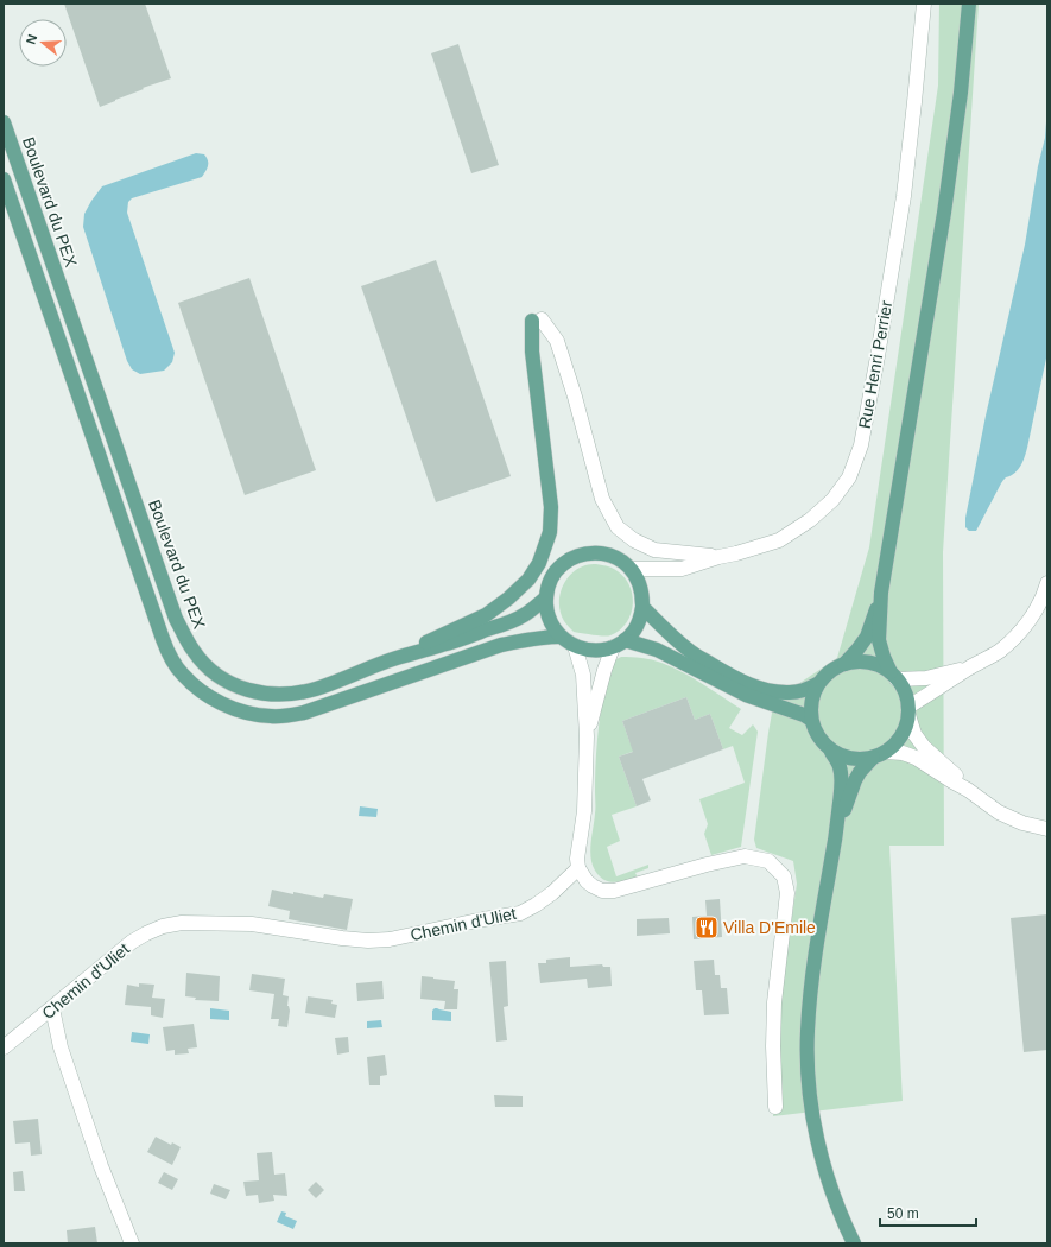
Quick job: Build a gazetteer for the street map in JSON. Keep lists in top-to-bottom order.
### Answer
{
  "streets": {
    "main road": ["Boulevard du PEX"],
    "street": ["Rue Henri Perrier", "Chemin d'Uliet"]
  },
  "crossings": [
    ["Boulevard du PEX", "Rue Henri Perrier"]
  ],
  "places": {
    "restaurant": ["Villa D'Emile"]
  },
  "scale_bar": "50 m",
  "north": "left"
}
